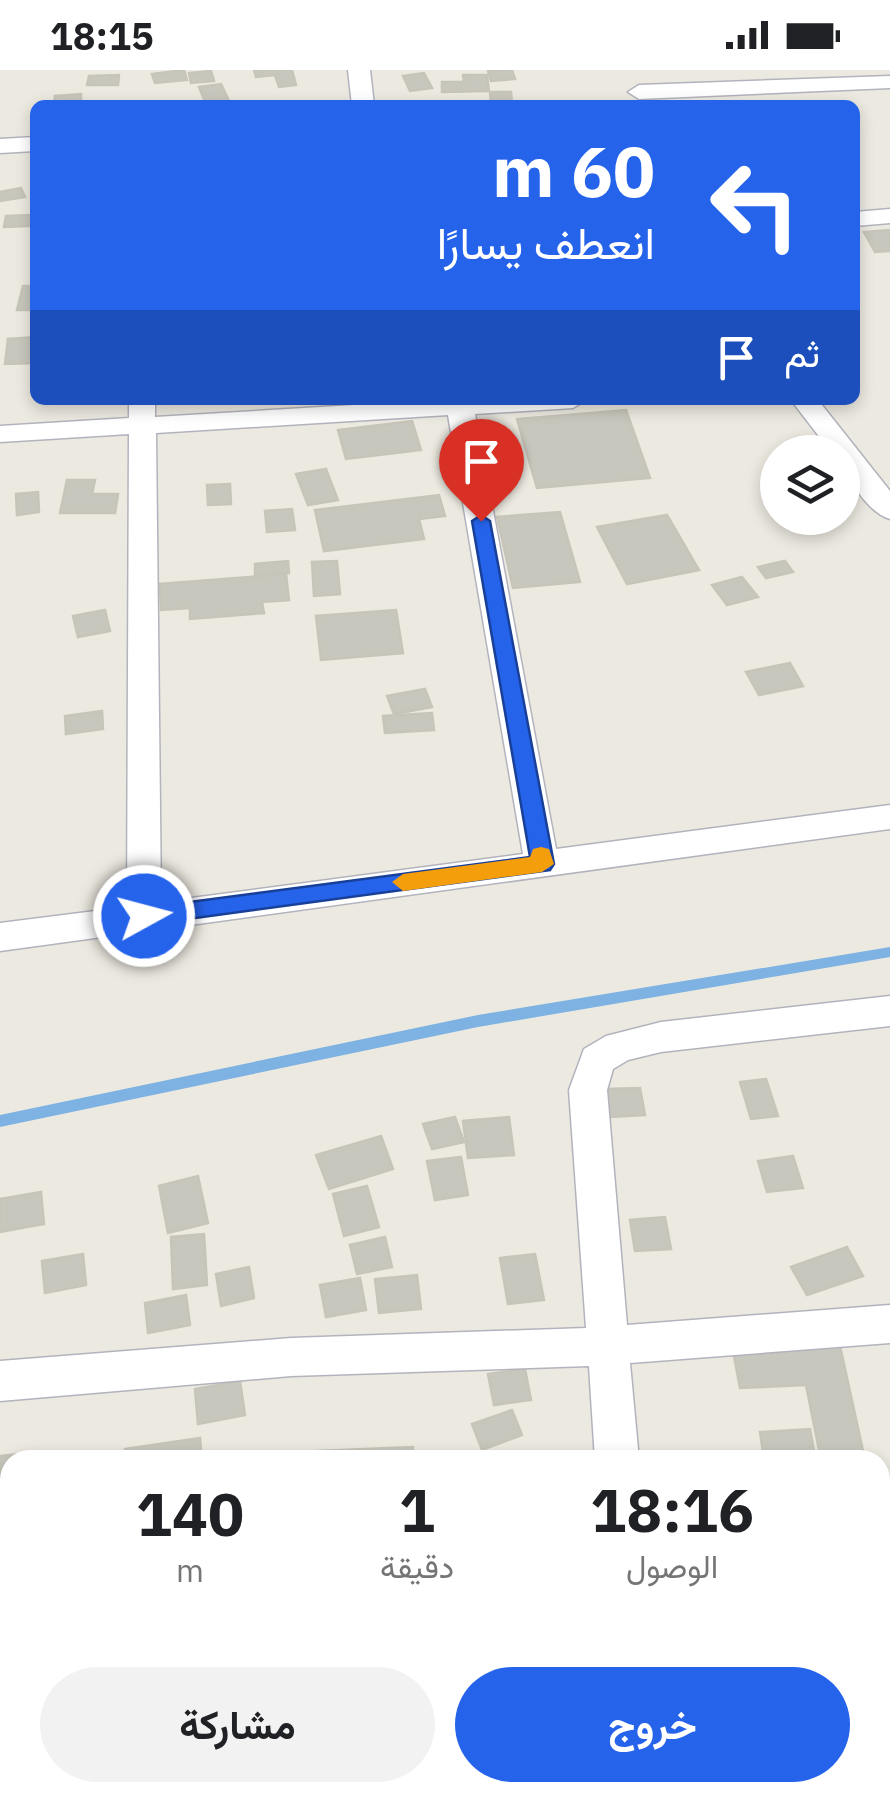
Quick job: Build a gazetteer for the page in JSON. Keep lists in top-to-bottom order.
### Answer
{
  "page": {
    "status": "18:15",
    "turn": ["60 m", "انعطف يسارًا"],
    "then": "ثم",
    "eta": [
      "18:16",
      "الوصول",
      "1",
      "دقيقة",
      "140",
      "m"
    ],
    "buttons": ["خروج", "مشاركة"]
  }
}
